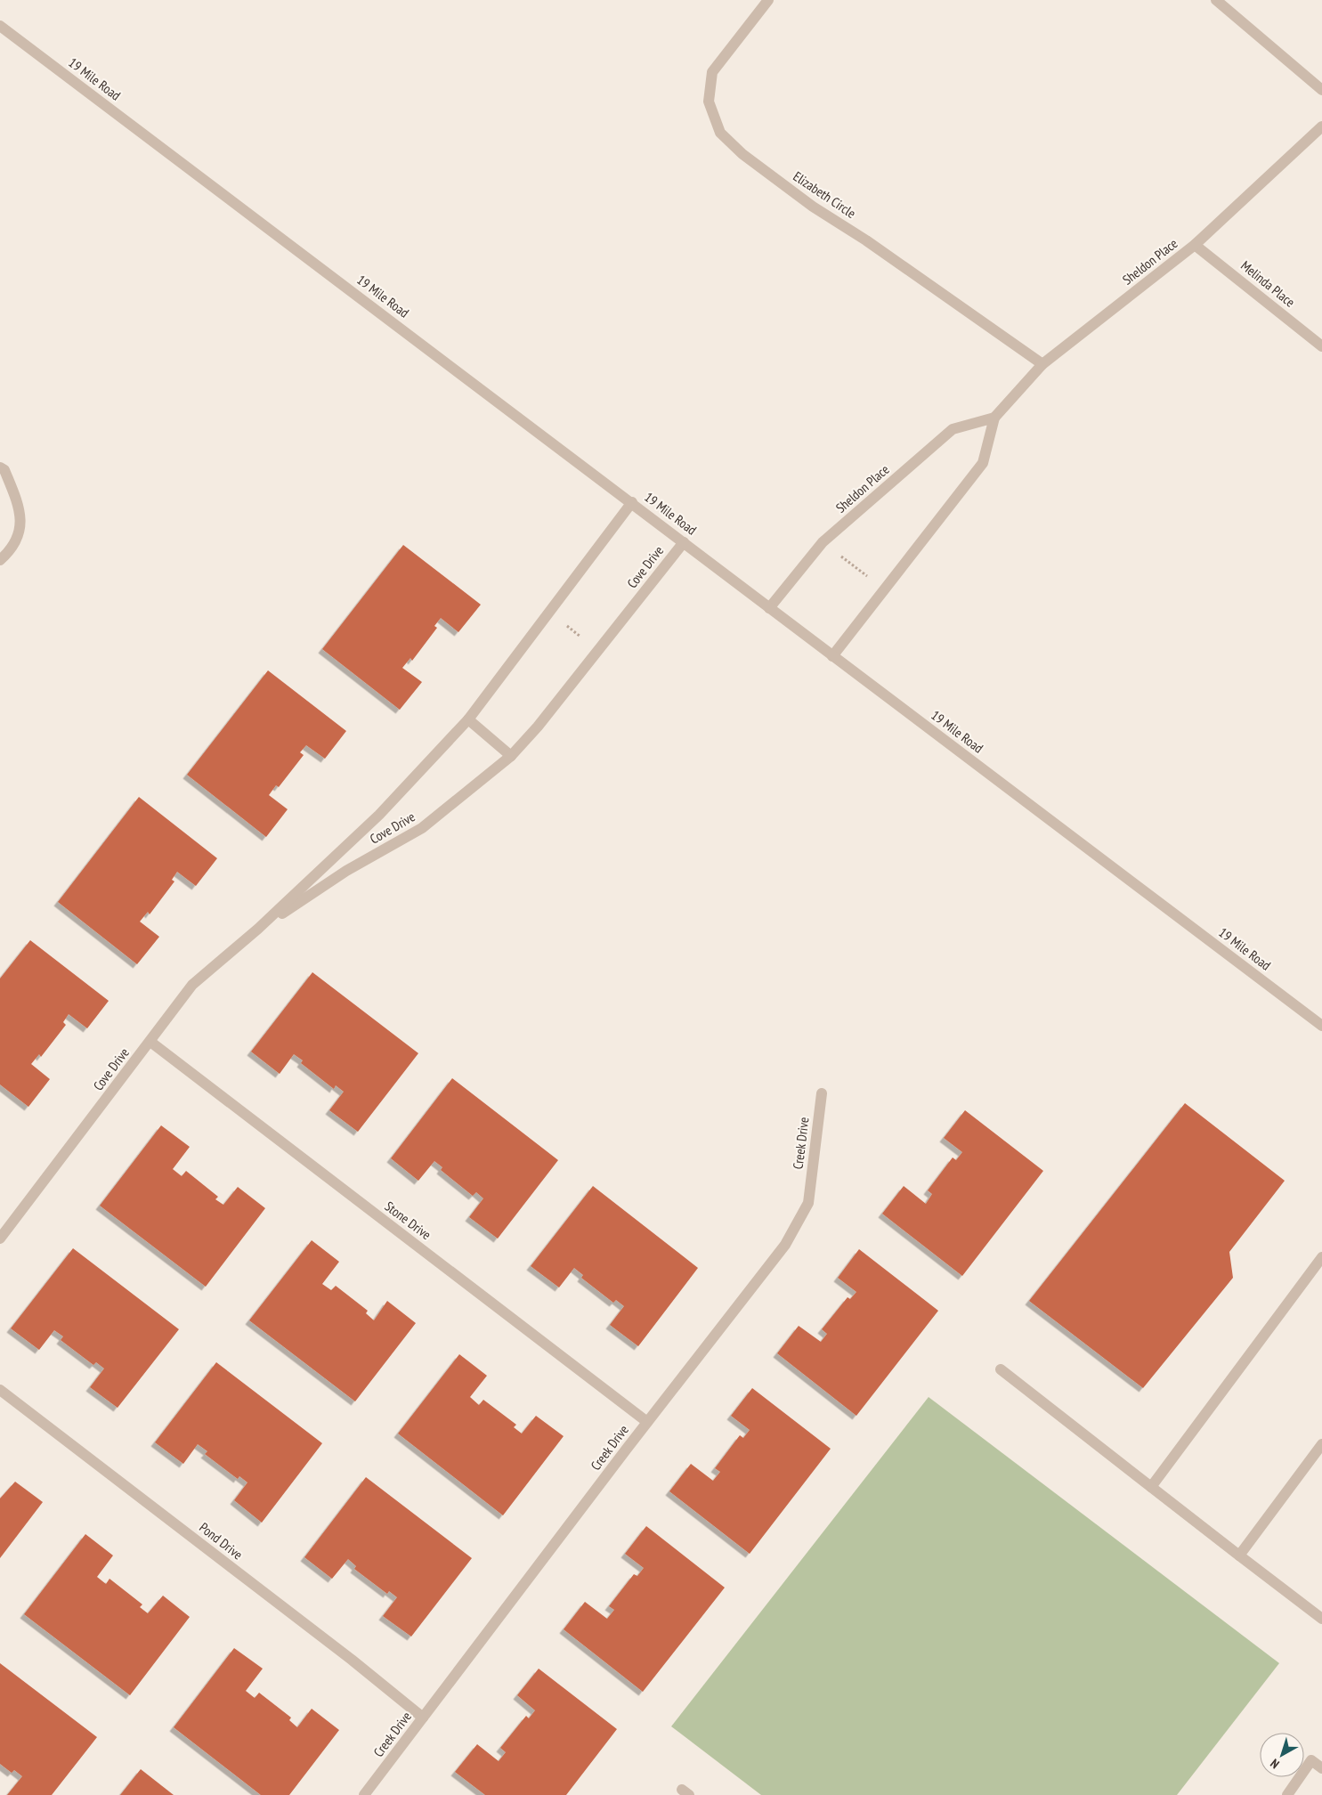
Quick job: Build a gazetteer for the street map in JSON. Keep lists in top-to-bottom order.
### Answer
{
  "streets": {
    "street": [
      "19 Mile Road",
      "Elizabeth Circle",
      "Sheldon Place",
      "Melinda Place",
      "Cove Drive",
      "Creek Drive",
      "Stone Drive",
      "Pond Drive"
    ]
  },
  "crossings": [
    ["19 Mile Road", "Sheldon Place"],
    ["19 Mile Road", "Cove Drive"],
    ["Elizabeth Circle", "Sheldon Place"],
    ["Sheldon Place", "Melinda Place"],
    ["Cove Drive", "Stone Drive"],
    ["Creek Drive", "Stone Drive"],
    ["Creek Drive", "Pond Drive"]
  ],
  "north": "bottom left"
}
